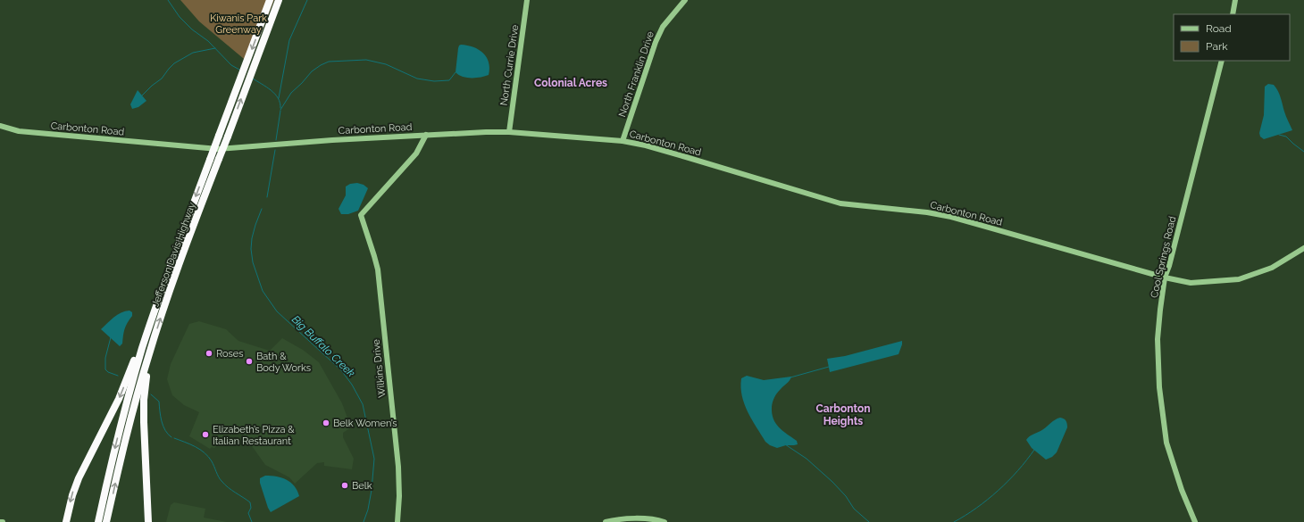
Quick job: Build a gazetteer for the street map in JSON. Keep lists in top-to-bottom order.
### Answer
{
  "streets": {
    "highway": ["Jefferson Davis Highway"],
    "street": [
      "North Currie Drive",
      "North Franklin Drive",
      "Carbonton Road",
      "Cool Springs Road",
      "Wilkins Drive"
    ]
  },
  "crossings": [
    ["North Currie Drive", "Carbonton Road"],
    ["North Franklin Drive", "Carbonton Road"],
    ["Carbonton Road", "Cool Springs Road"],
    ["Carbonton Road", "Wilkins Drive"]
  ],
  "districts": ["Colonial Acres", "Carbonton Heights"],
  "water": ["Big Buffalo Creek"],
  "parks": ["Kiwanis Park Greenway"],
  "places": [
    "Roses",
    "Bath & Body Works",
    "Belk Women’s",
    "Elizabeth’s Pizza & Italian Restaurant",
    "Belk"
  ],
  "legend": ["Road", "Park"]
}
